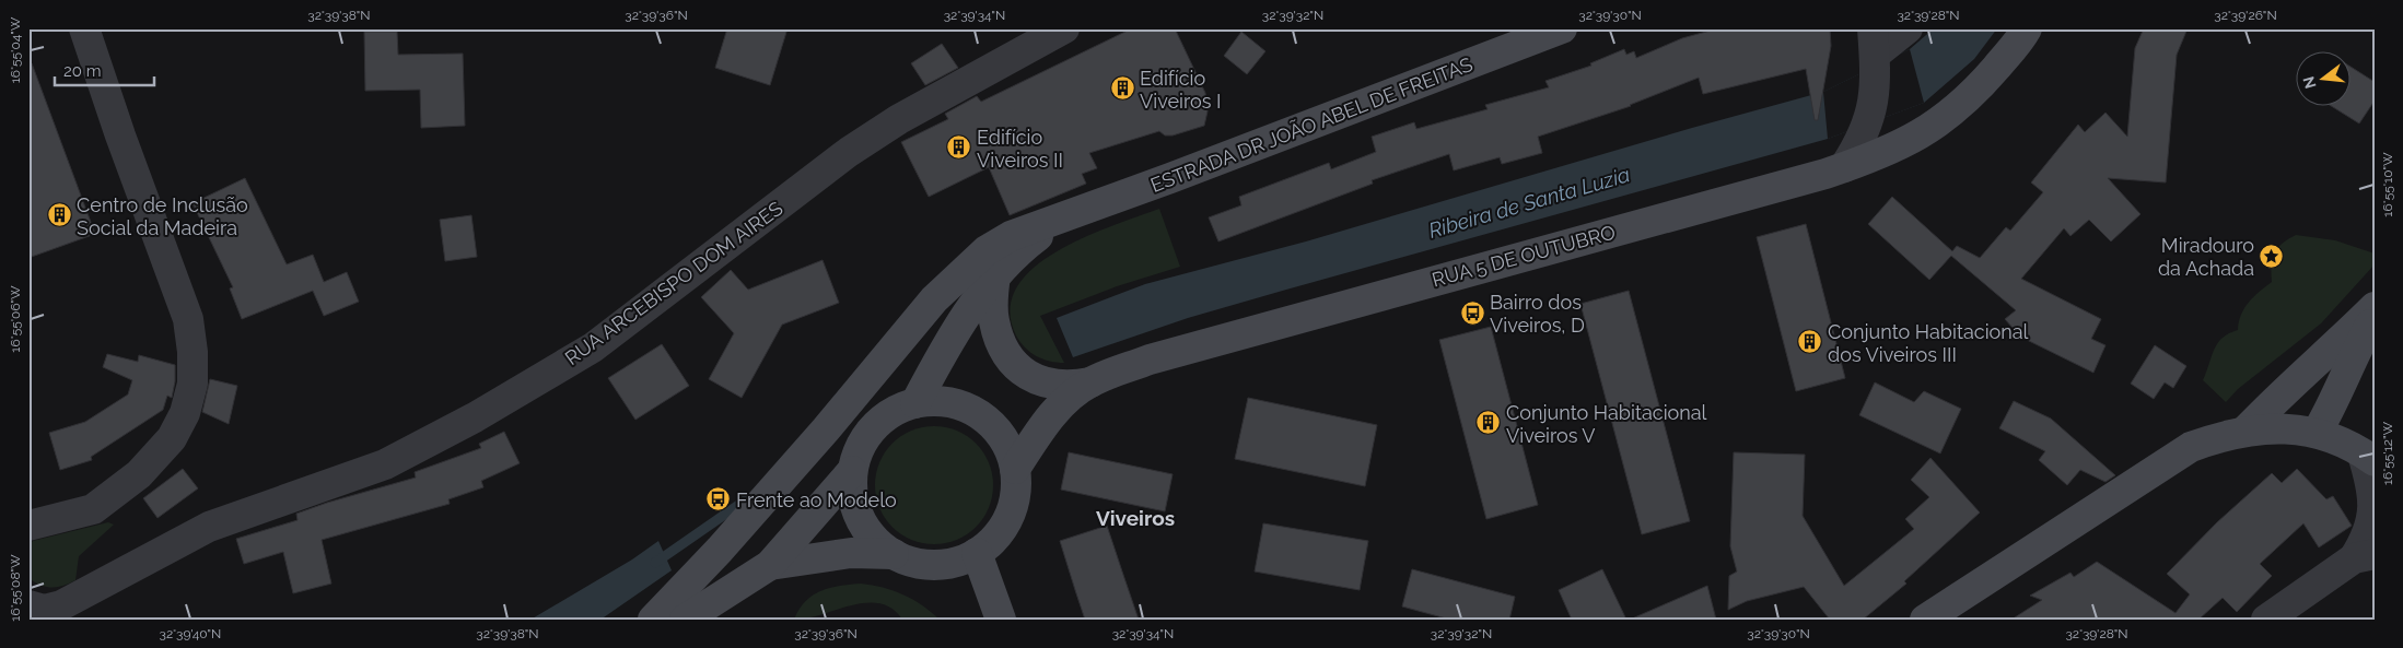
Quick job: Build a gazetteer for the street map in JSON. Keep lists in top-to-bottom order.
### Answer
{
  "streets": {
    "main road": ["ESTRADA DR JOÃO ABEL DE FREITAS", "RUA 5 DE OUTUBRO"],
    "street": ["RUA ARCEBISPO DOM AIRES"]
  },
  "crossings": [
    ["ESTRADA DR JOÃO ABEL DE FREITAS", "RUA 5 DE OUTUBRO"]
  ],
  "districts": ["Viveiros"],
  "water": ["Ribeira de Santa Luzia"],
  "places": {
    "building": [
      "Edifício Viveiros I",
      "Edifício Viveiros II",
      "Centro de Inclusão Social da Madeira",
      "Conjunto Habitacional dos Viveiros III",
      "Conjunto Habitacional Viveiros V"
    ],
    "place": ["Miradouro da Achada"],
    "bus stop": ["Bairro dos Viveiros, D", "Frente ao Modelo"]
  },
  "scale_bar": "20 m",
  "north": "left",
  "coordinates": [
    "32°39'38\"N",
    "32°39'36\"N",
    "32°39'34\"N",
    "32°39'32\"N",
    "32°39'30\"N",
    "32°39'28\"N",
    "32°39'26\"N",
    "16°55'04\"W",
    "16°55'10\"W",
    "16°55'06\"W",
    "16°55'12\"W",
    "16°55'08\"W",
    "32°39'40\"N"
  ]
}
